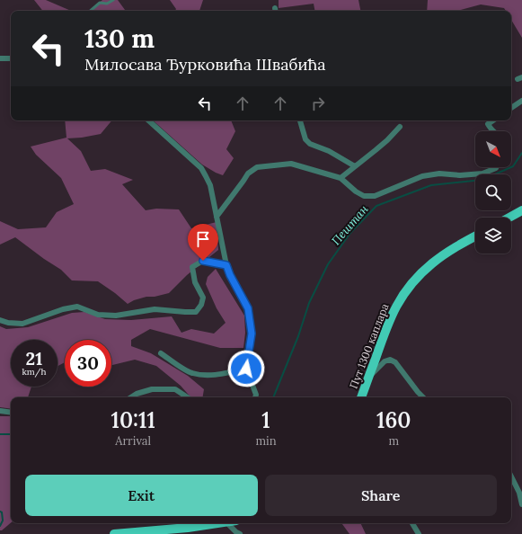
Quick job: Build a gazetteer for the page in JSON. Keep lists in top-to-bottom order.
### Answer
{
  "streets": {
    "main road": ["Пут 1300 каплара"]
  },
  "water": ["Пештан"],
  "north": "bottom right",
  "page": {
    "turn": ["130 m", "Милосава Ђурковића Швабића"],
    "speed": "21 km/h",
    "limit": "30",
    "eta": [
      "10:11",
      "Arrival",
      "1",
      "min",
      "160",
      "m"
    ],
    "buttons": ["Exit", "Share"]
  }
}
